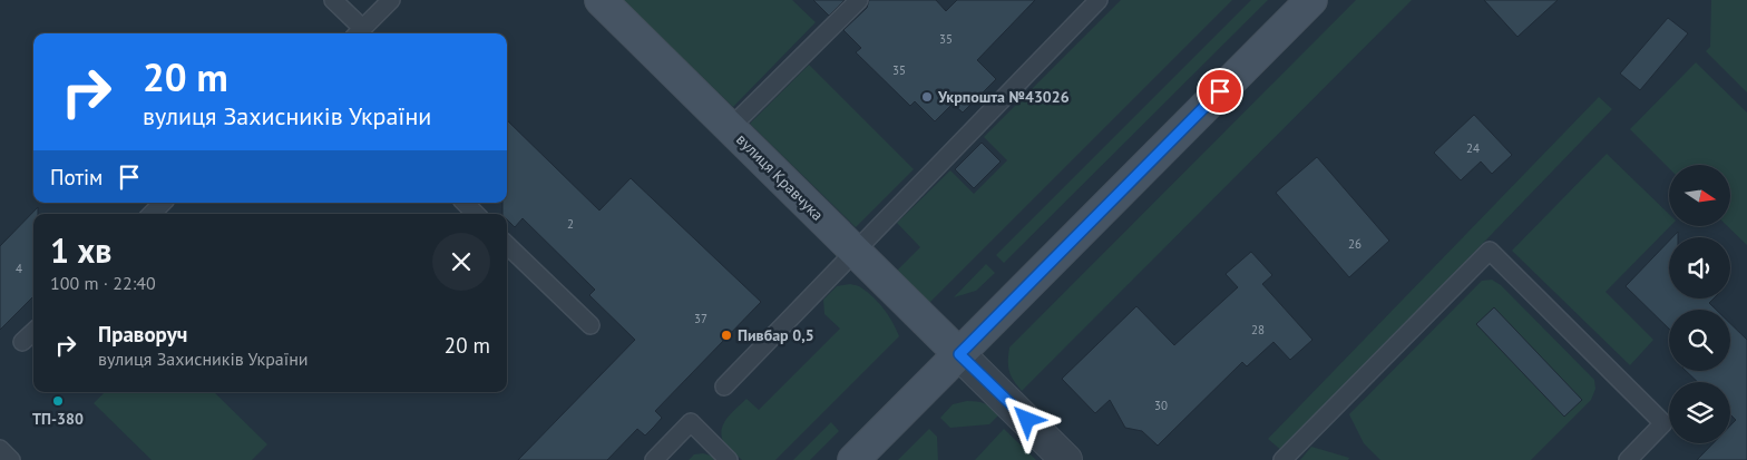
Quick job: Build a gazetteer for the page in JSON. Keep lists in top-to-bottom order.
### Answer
{
  "streets": {
    "main road": ["вулиця Кравчука"]
  },
  "places": ["Укрпошта №43026", "Пивбар 0,5", "ТП-380"],
  "house_numbers": [
    "35",
    "35",
    "24",
    "2",
    "26",
    "4",
    "37",
    "28",
    "30"
  ],
  "north": "right",
  "page": {
    "turn": ["20 m", "вулиця Захисників України"],
    "then": "Потім",
    "heading": ["1 хв", "100 m · 22:40"],
    "list": [
      {
        "name": "Праворуч",
        "note": "вулиця Захисників України",
        "value": "20 m"
      }
    ]
  }
}
